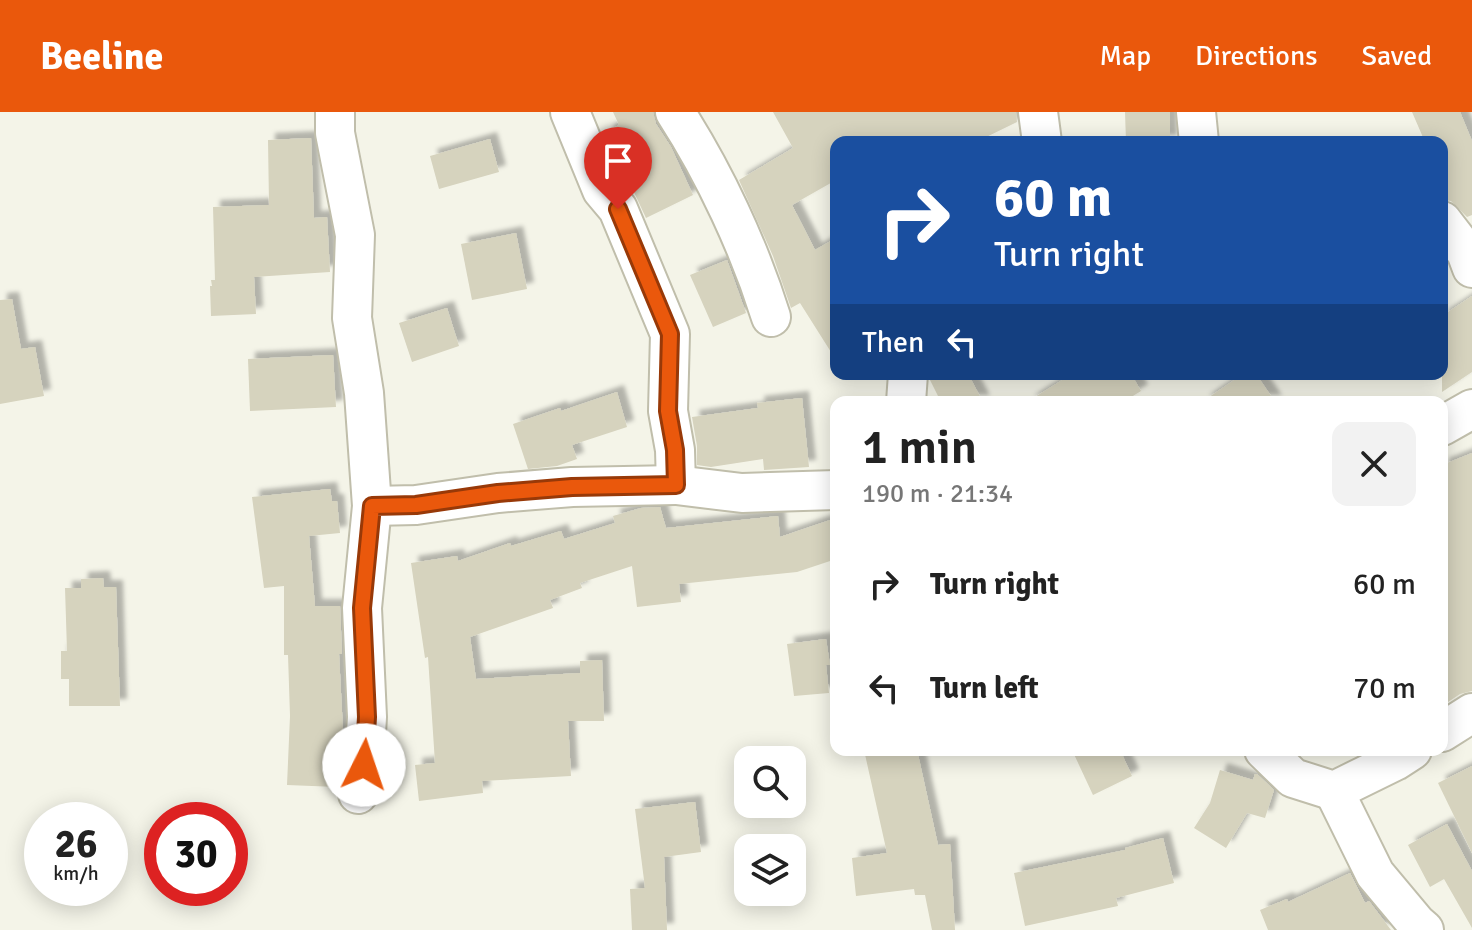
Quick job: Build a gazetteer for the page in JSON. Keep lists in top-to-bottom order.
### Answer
{
  "page": {
    "header": "Beeline",
    "nav": ["Map", "Directions", "Saved"],
    "turn": ["60 m", "Turn right"],
    "then": "Then",
    "heading": ["1 min", "190 m · 21:34"],
    "list": [
      {
        "name": "Turn right",
        "value": "60 m"
      },
      {
        "name": "Turn left",
        "value": "70 m"
      }
    ],
    "speed": "26 km/h",
    "limit": "30"
  }
}
